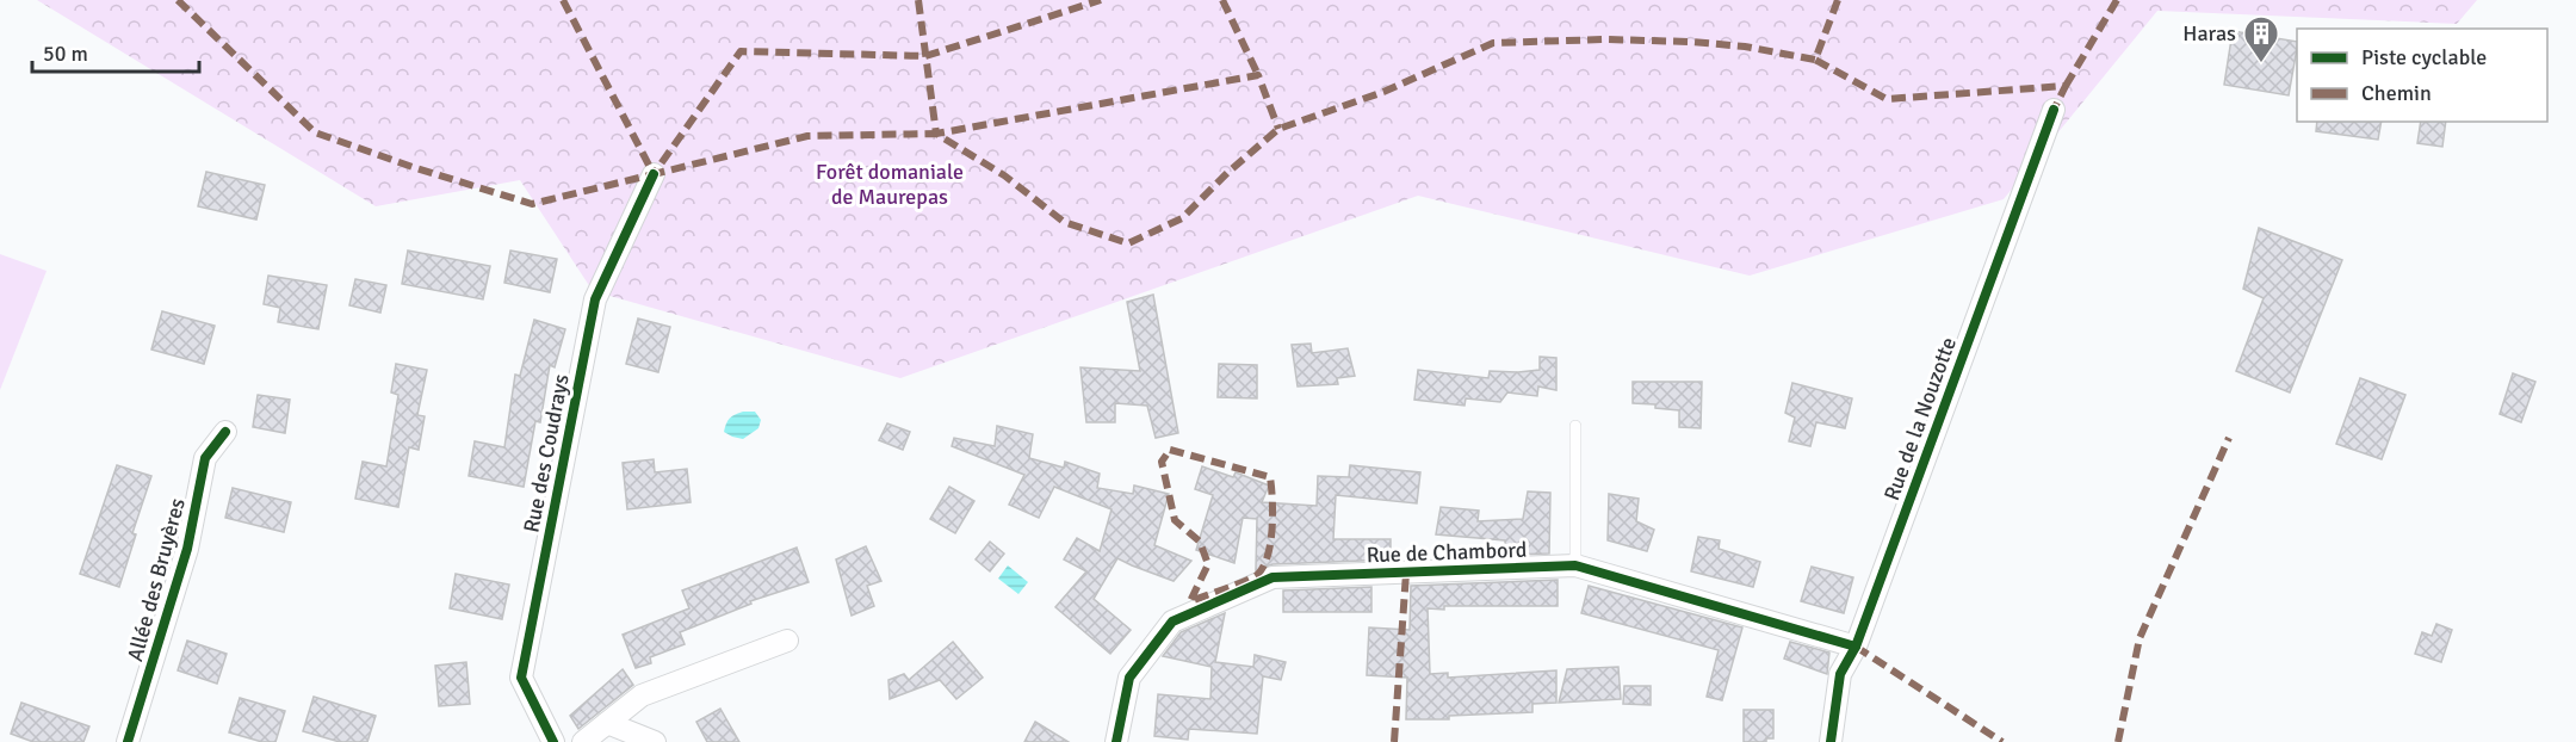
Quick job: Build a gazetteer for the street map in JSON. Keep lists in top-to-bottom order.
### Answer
{
  "streets": {
    "street": [
      "Rue de la Nouzotte",
      "Rue des Coudrays",
      "Rue de Chambord",
      "Allée des Bruyères"
    ]
  },
  "crossings": [
    ["Rue de la Nouzotte", "Rue de Chambord"]
  ],
  "parks": ["Forêt domaniale de Maurepas"],
  "places": {
    "building": ["Haras"]
  },
  "legend": ["Piste cyclable", "Chemin"],
  "scale_bar": "50 m"
}
